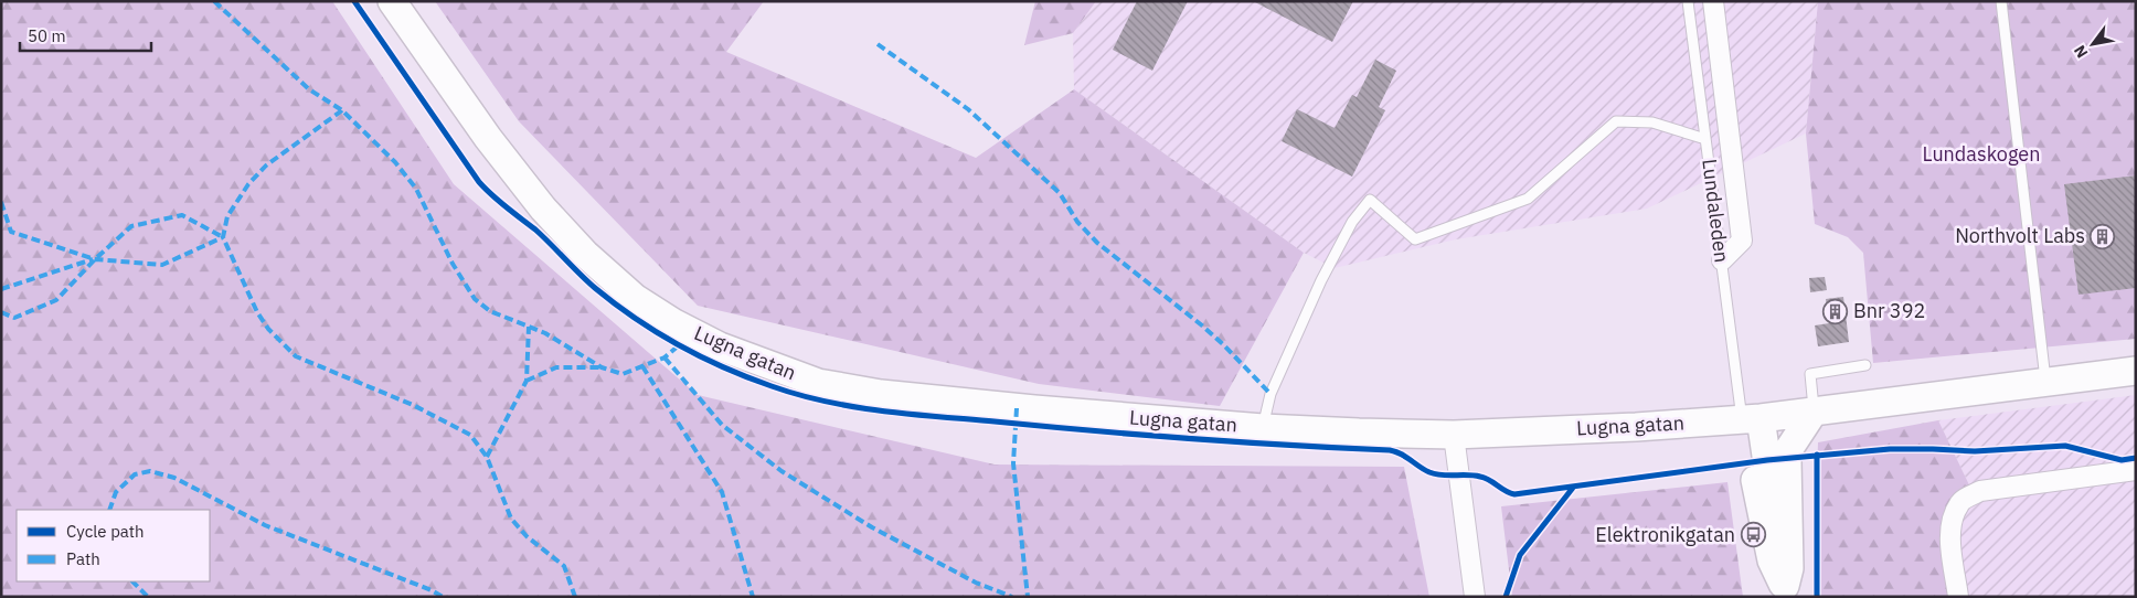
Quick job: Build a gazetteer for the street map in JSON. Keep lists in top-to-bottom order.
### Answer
{
  "streets": {
    "main road": ["Lundaleden", "Lugna gatan"]
  },
  "crossings": [
    ["Lundaleden", "Lugna gatan"]
  ],
  "parks": ["Lundaskogen"],
  "places": {
    "building": ["Northvolt Labs", "Bnr 392"],
    "bus stop": ["Elektronikgatan"]
  },
  "legend": ["Cycle path", "Path"],
  "scale_bar": "50 m",
  "north": "bottom left"
}
